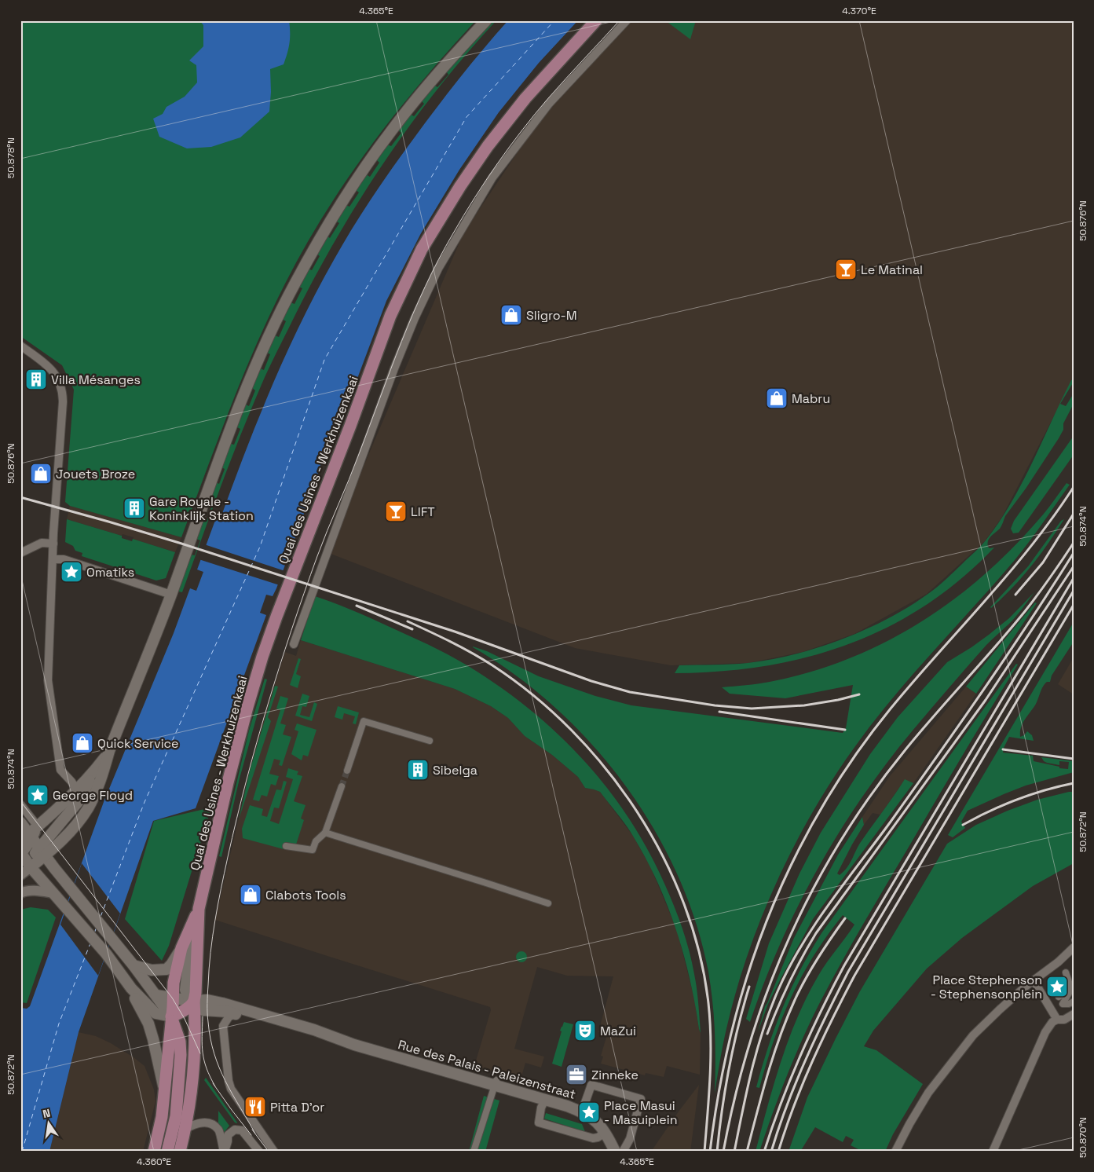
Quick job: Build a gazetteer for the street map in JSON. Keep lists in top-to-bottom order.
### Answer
{
  "streets": {
    "main road": ["Quai des Usines - Werkhuizenkaai", "Rue des Palais - Paleizenstraat"]
  },
  "crossings": [
    ["Quai des Usines - Werkhuizenkaai", "Rue des Palais - Paleizenstraat"]
  ],
  "places": {
    "bar": ["Le Matinal", "LIFT"],
    "shop": [
      "Sligro-M",
      "Mabru",
      "Jouets Broze",
      "Quick Service",
      "Clabots Tools"
    ],
    "building": ["Villa Mésanges", "Gare Royale - Koninklijk Station", "Sibelga"],
    "place": [
      "Omatiks",
      "George Floyd",
      "Place Stephenson - Stephensonplein",
      "Place Masui - Masuiplein"
    ],
    "theatre": ["MaZui"],
    "office": ["Zinneke"],
    "restaurant": ["Pitta D’or"]
  },
  "north": "top",
  "coordinates": [
    "4.365°E",
    "4.370°E",
    "50.878°N",
    "50.876°N",
    "50.874°N",
    "50.872°N",
    "50.870°N",
    "4.360°E"
  ]
}
